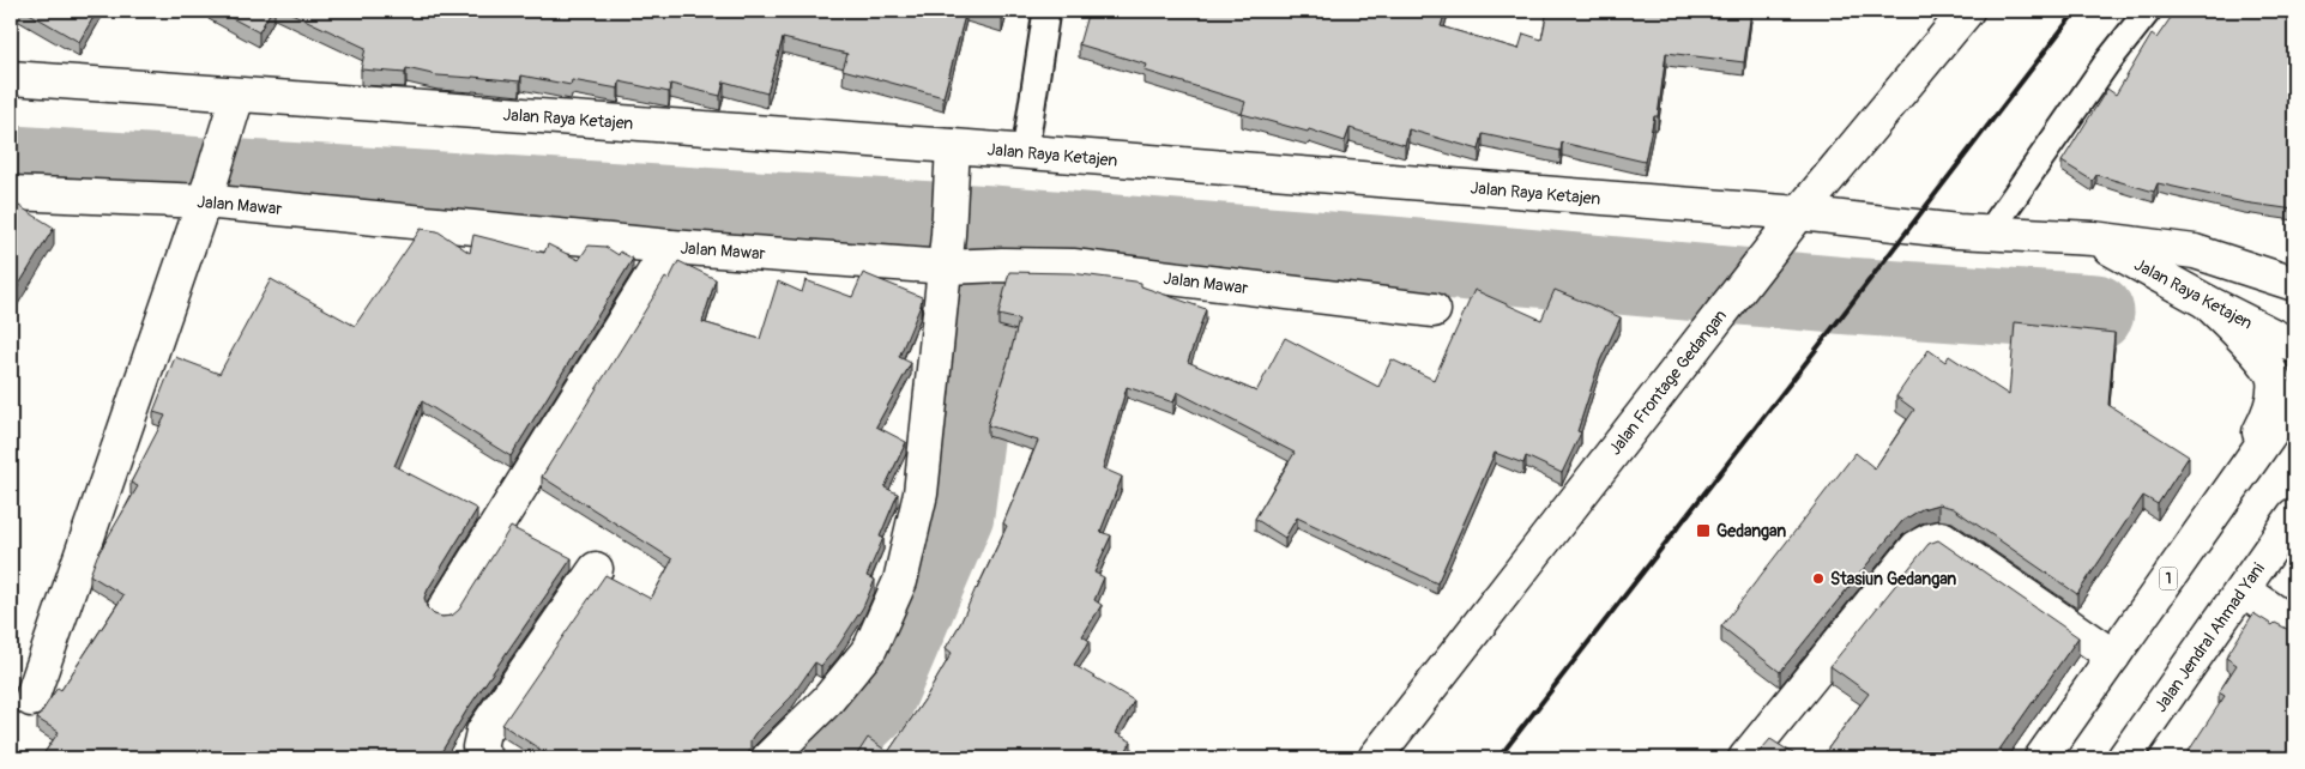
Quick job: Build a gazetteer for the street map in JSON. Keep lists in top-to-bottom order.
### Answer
{
  "streets": {
    "main road": [
      "Jalan Raya Ketajen",
      "Jalan Mawar",
      "Jalan Frontage Gedangan",
      "1",
      "Jalan Jendral Ahmad Yani"
    ]
  },
  "crossings": [
    ["Jalan Raya Ketajen", "Jalan Frontage Gedangan"]
  ],
  "places": {
    "transit": ["Gedangan"],
    "other": ["Stasiun Gedangan"]
  }
}
